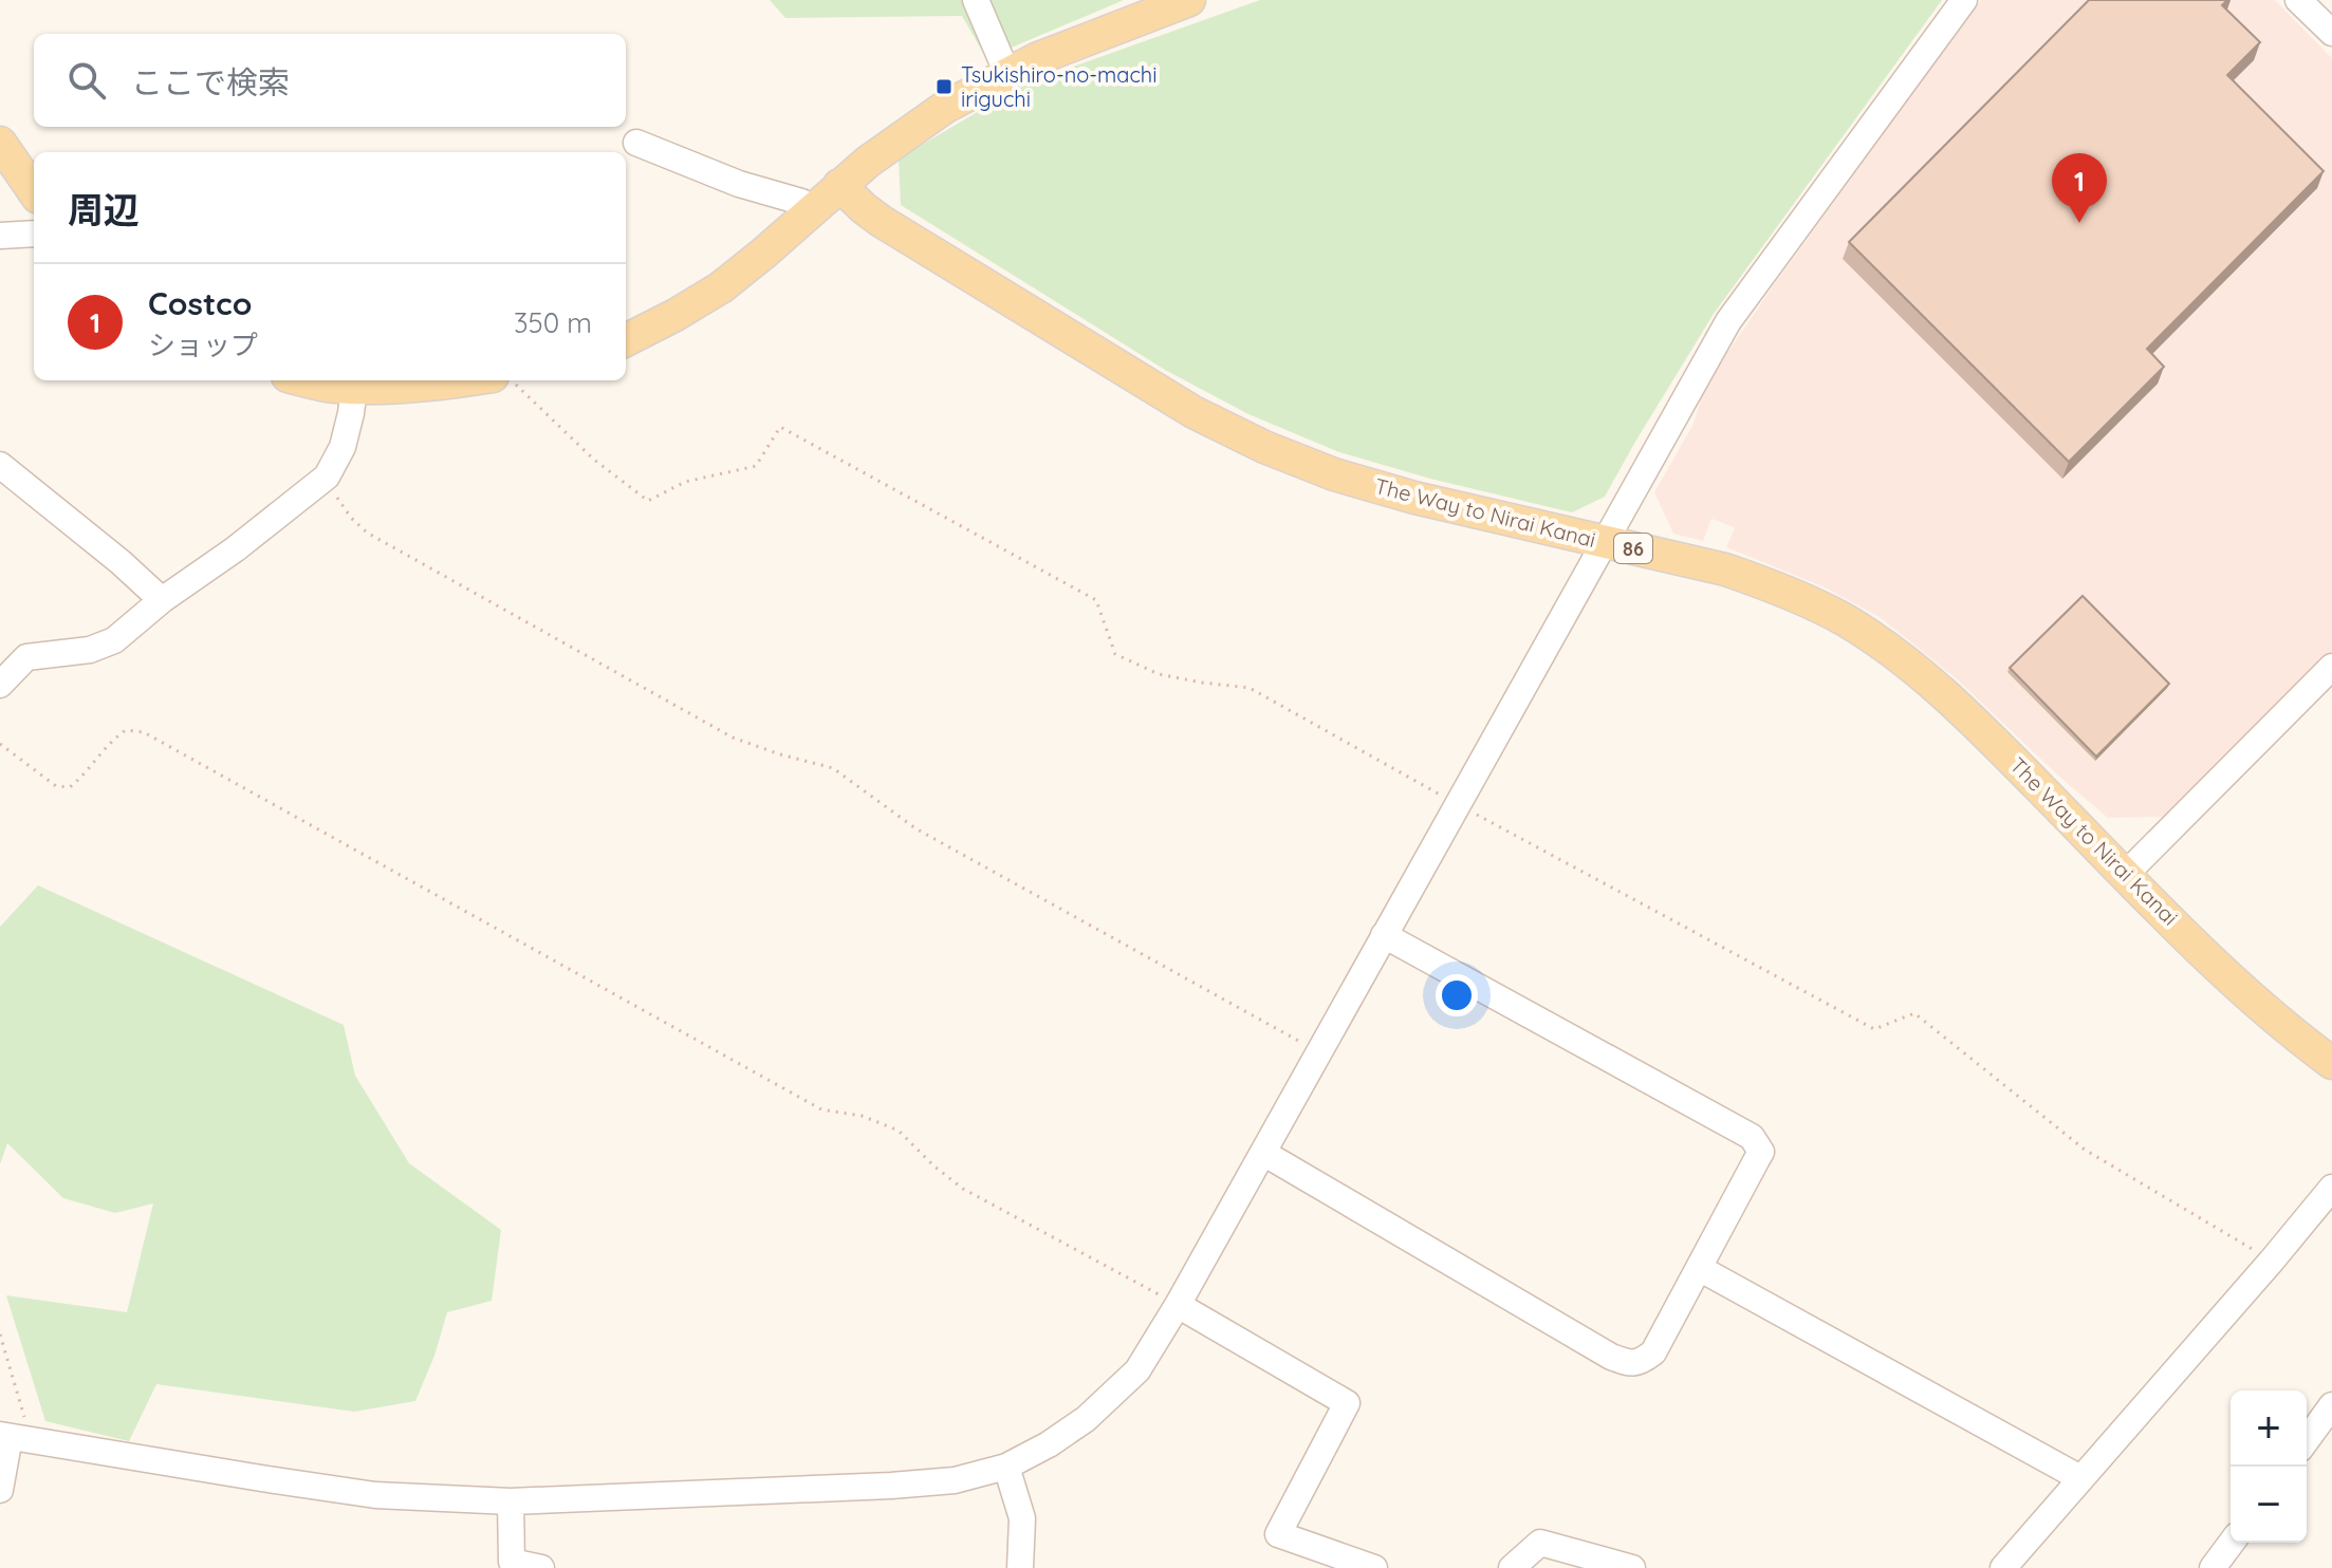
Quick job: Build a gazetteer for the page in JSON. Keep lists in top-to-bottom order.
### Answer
{
  "streets": {
    "main road": ["The Way to Nirai Kanai", "86"]
  },
  "places": {
    "transit": ["Tsukishiro-no-machi iriguchi"]
  },
  "page": {
    "search": "ここで検索",
    "heading": "周辺",
    "pins": "1",
    "list": [
      {
        "mark": "1",
        "name": "Costco",
        "note": "ショップ",
        "value": "350 m"
      }
    ],
    "map_buttons": ["+", "−"]
  }
}
